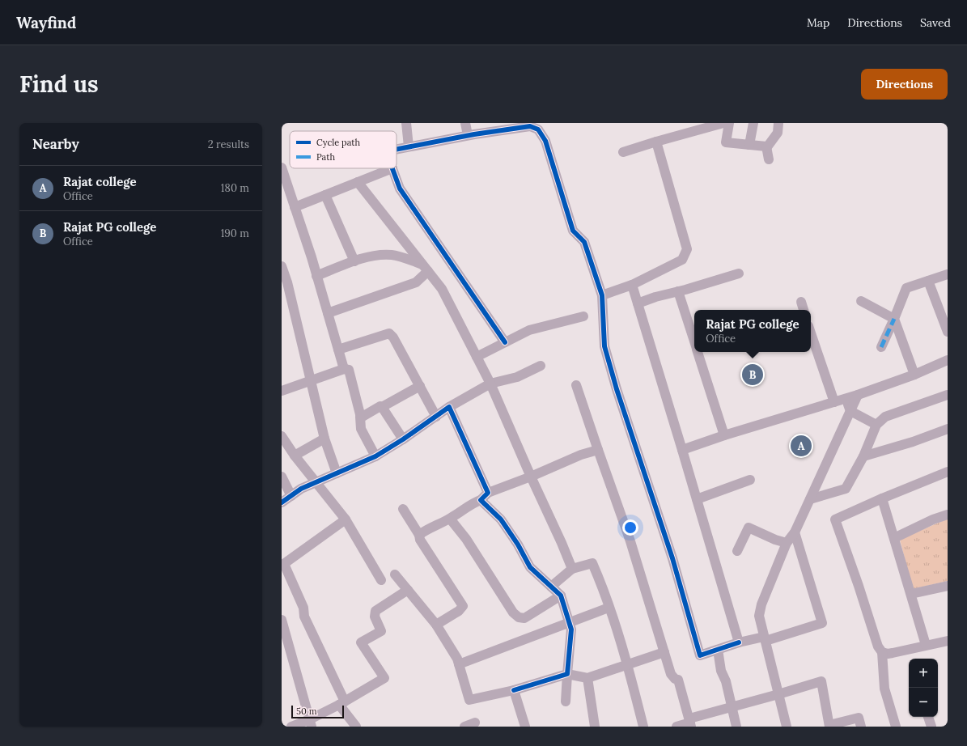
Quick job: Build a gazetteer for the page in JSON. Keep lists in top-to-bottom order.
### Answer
{
  "legend": ["Cycle path", "Path"],
  "scale_bar": "50 m",
  "page": {
    "header": "Wayfind",
    "nav": ["Map", "Directions", "Saved"],
    "buttons": "Directions",
    "title": "Find us",
    "heading": ["Nearby", "2 results"],
    "list": [
      {
        "mark": "A",
        "name": "Rajat college",
        "note": "Office",
        "value": "180 m"
      },
      {
        "mark": "B",
        "name": "Rajat PG college",
        "note": "Office",
        "value": "190 m"
      }
    ],
    "popup": ["Rajat PG college", "Office"],
    "pins": ["B", "A"],
    "map_buttons": ["+", "−"],
    "scale": "50 m"
  }
}
